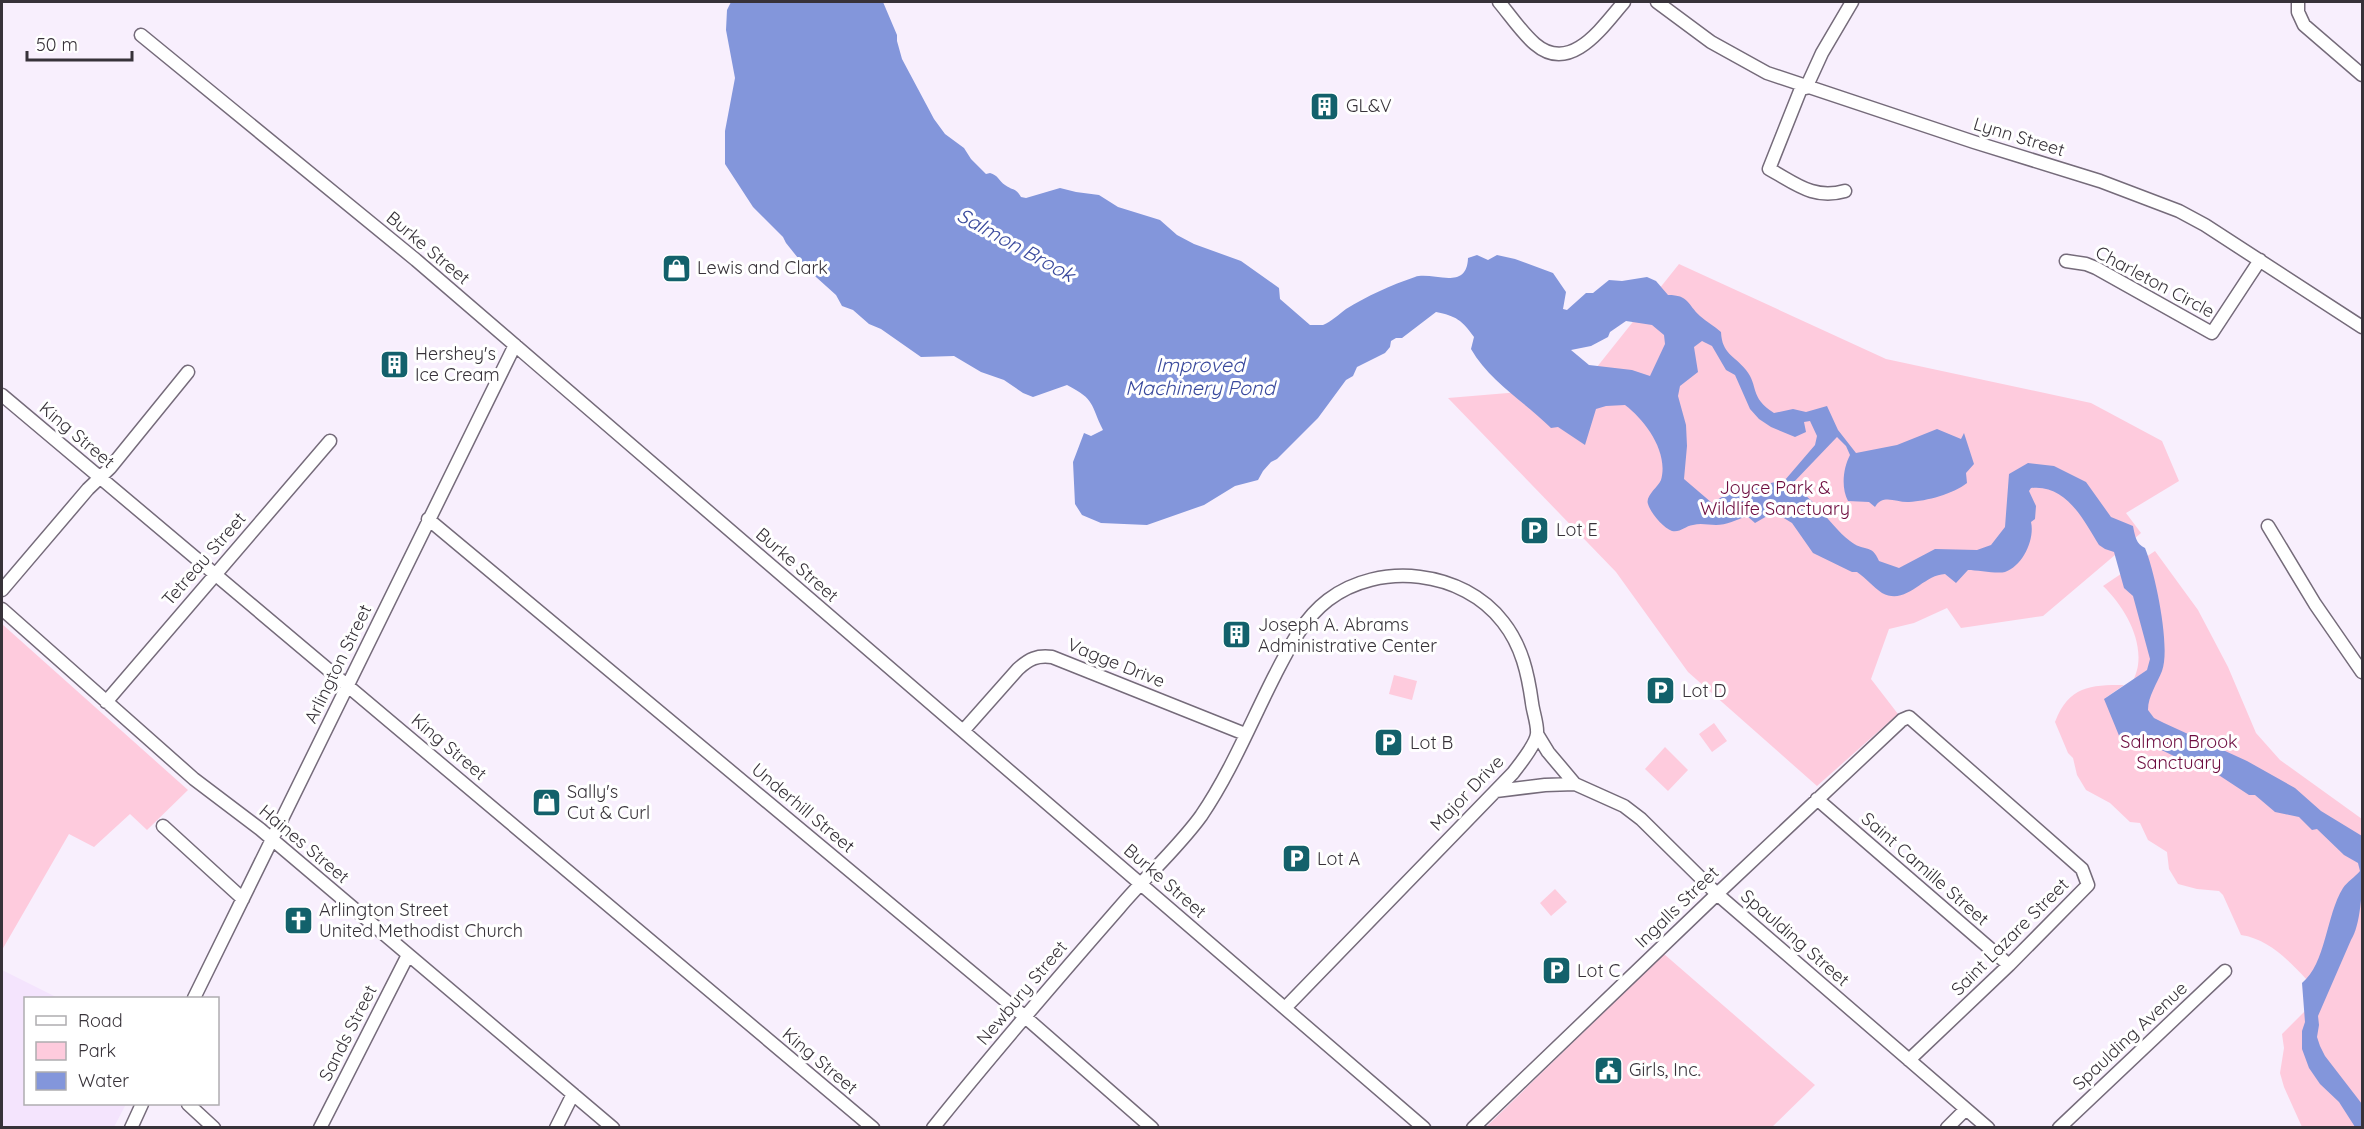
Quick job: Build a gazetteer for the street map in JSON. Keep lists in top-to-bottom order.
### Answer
{
  "streets": {
    "street": [
      "Lynn Street",
      "Burke Street",
      "Charleton Circle",
      "King Street",
      "Tetreau Street",
      "Vagge Drive",
      "Arlington Street",
      "Major Drive",
      "Underhill Street",
      "Haines Street",
      "Saint Camille Street",
      "Ingalls Street",
      "Saint Lazare Street",
      "Spaulding Street",
      "Newbury Street",
      "Sands Street",
      "Spaulding Avenue"
    ]
  },
  "crossings": [
    ["Lynn Street", "Charleton Circle"],
    ["Burke Street", "Vagge Drive"],
    ["Burke Street", "Arlington Street"],
    ["Burke Street", "Major Drive"],
    ["Burke Street", "Newbury Street"],
    ["King Street", "Tetreau Street"],
    ["King Street", "Arlington Street"],
    ["Tetreau Street", "Haines Street"],
    ["Arlington Street", "Underhill Street"],
    ["Arlington Street", "Haines Street"],
    ["Major Drive", "Spaulding Street"],
    ["Underhill Street", "Newbury Street"],
    ["Haines Street", "Sands Street"],
    ["Saint Camille Street", "Ingalls Street"],
    ["Saint Camille Street", "Saint Lazare Street"],
    ["Ingalls Street", "Saint Lazare Street"],
    ["Ingalls Street", "Spaulding Street"],
    ["Saint Lazare Street", "Spaulding Street"]
  ],
  "water": ["Salmon Brook", "Improved Machinery Pond"],
  "parks": ["Joyce Park & Wildlife Sanctuary", "Salmon Brook Sanctuary"],
  "places": {
    "building": ["GL&V", "Hershey's Ice Cream", "Joseph A. Abrams Administrative Center"],
    "shop": ["Lewis and Clark", "Sally's Cut & Curl"],
    "parking": [
      "Lot E",
      "Lot D",
      "Lot B",
      "Lot A",
      "Lot C"
    ],
    "church": ["Arlington Street United Methodist Church"],
    "public building": ["Girls, Inc."]
  },
  "legend": ["Road", "Park", "Water"],
  "scale_bar": "50 m"
}
